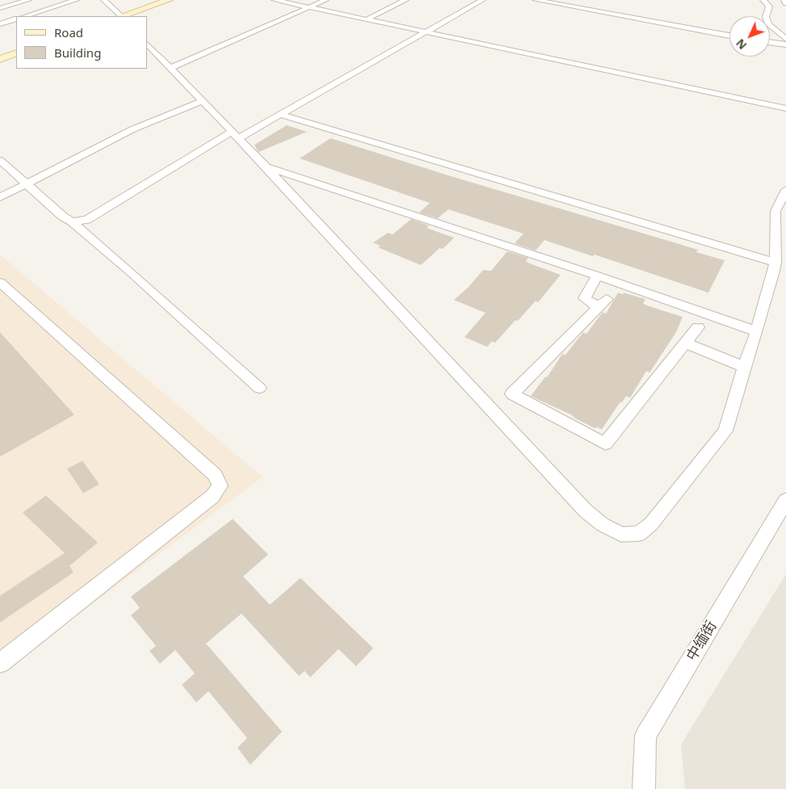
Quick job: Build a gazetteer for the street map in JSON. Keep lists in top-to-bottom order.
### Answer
{
  "streets": {
    "street": ["中缅街"]
  },
  "legend": ["Road", "Building"],
  "north": "bottom left"
}
